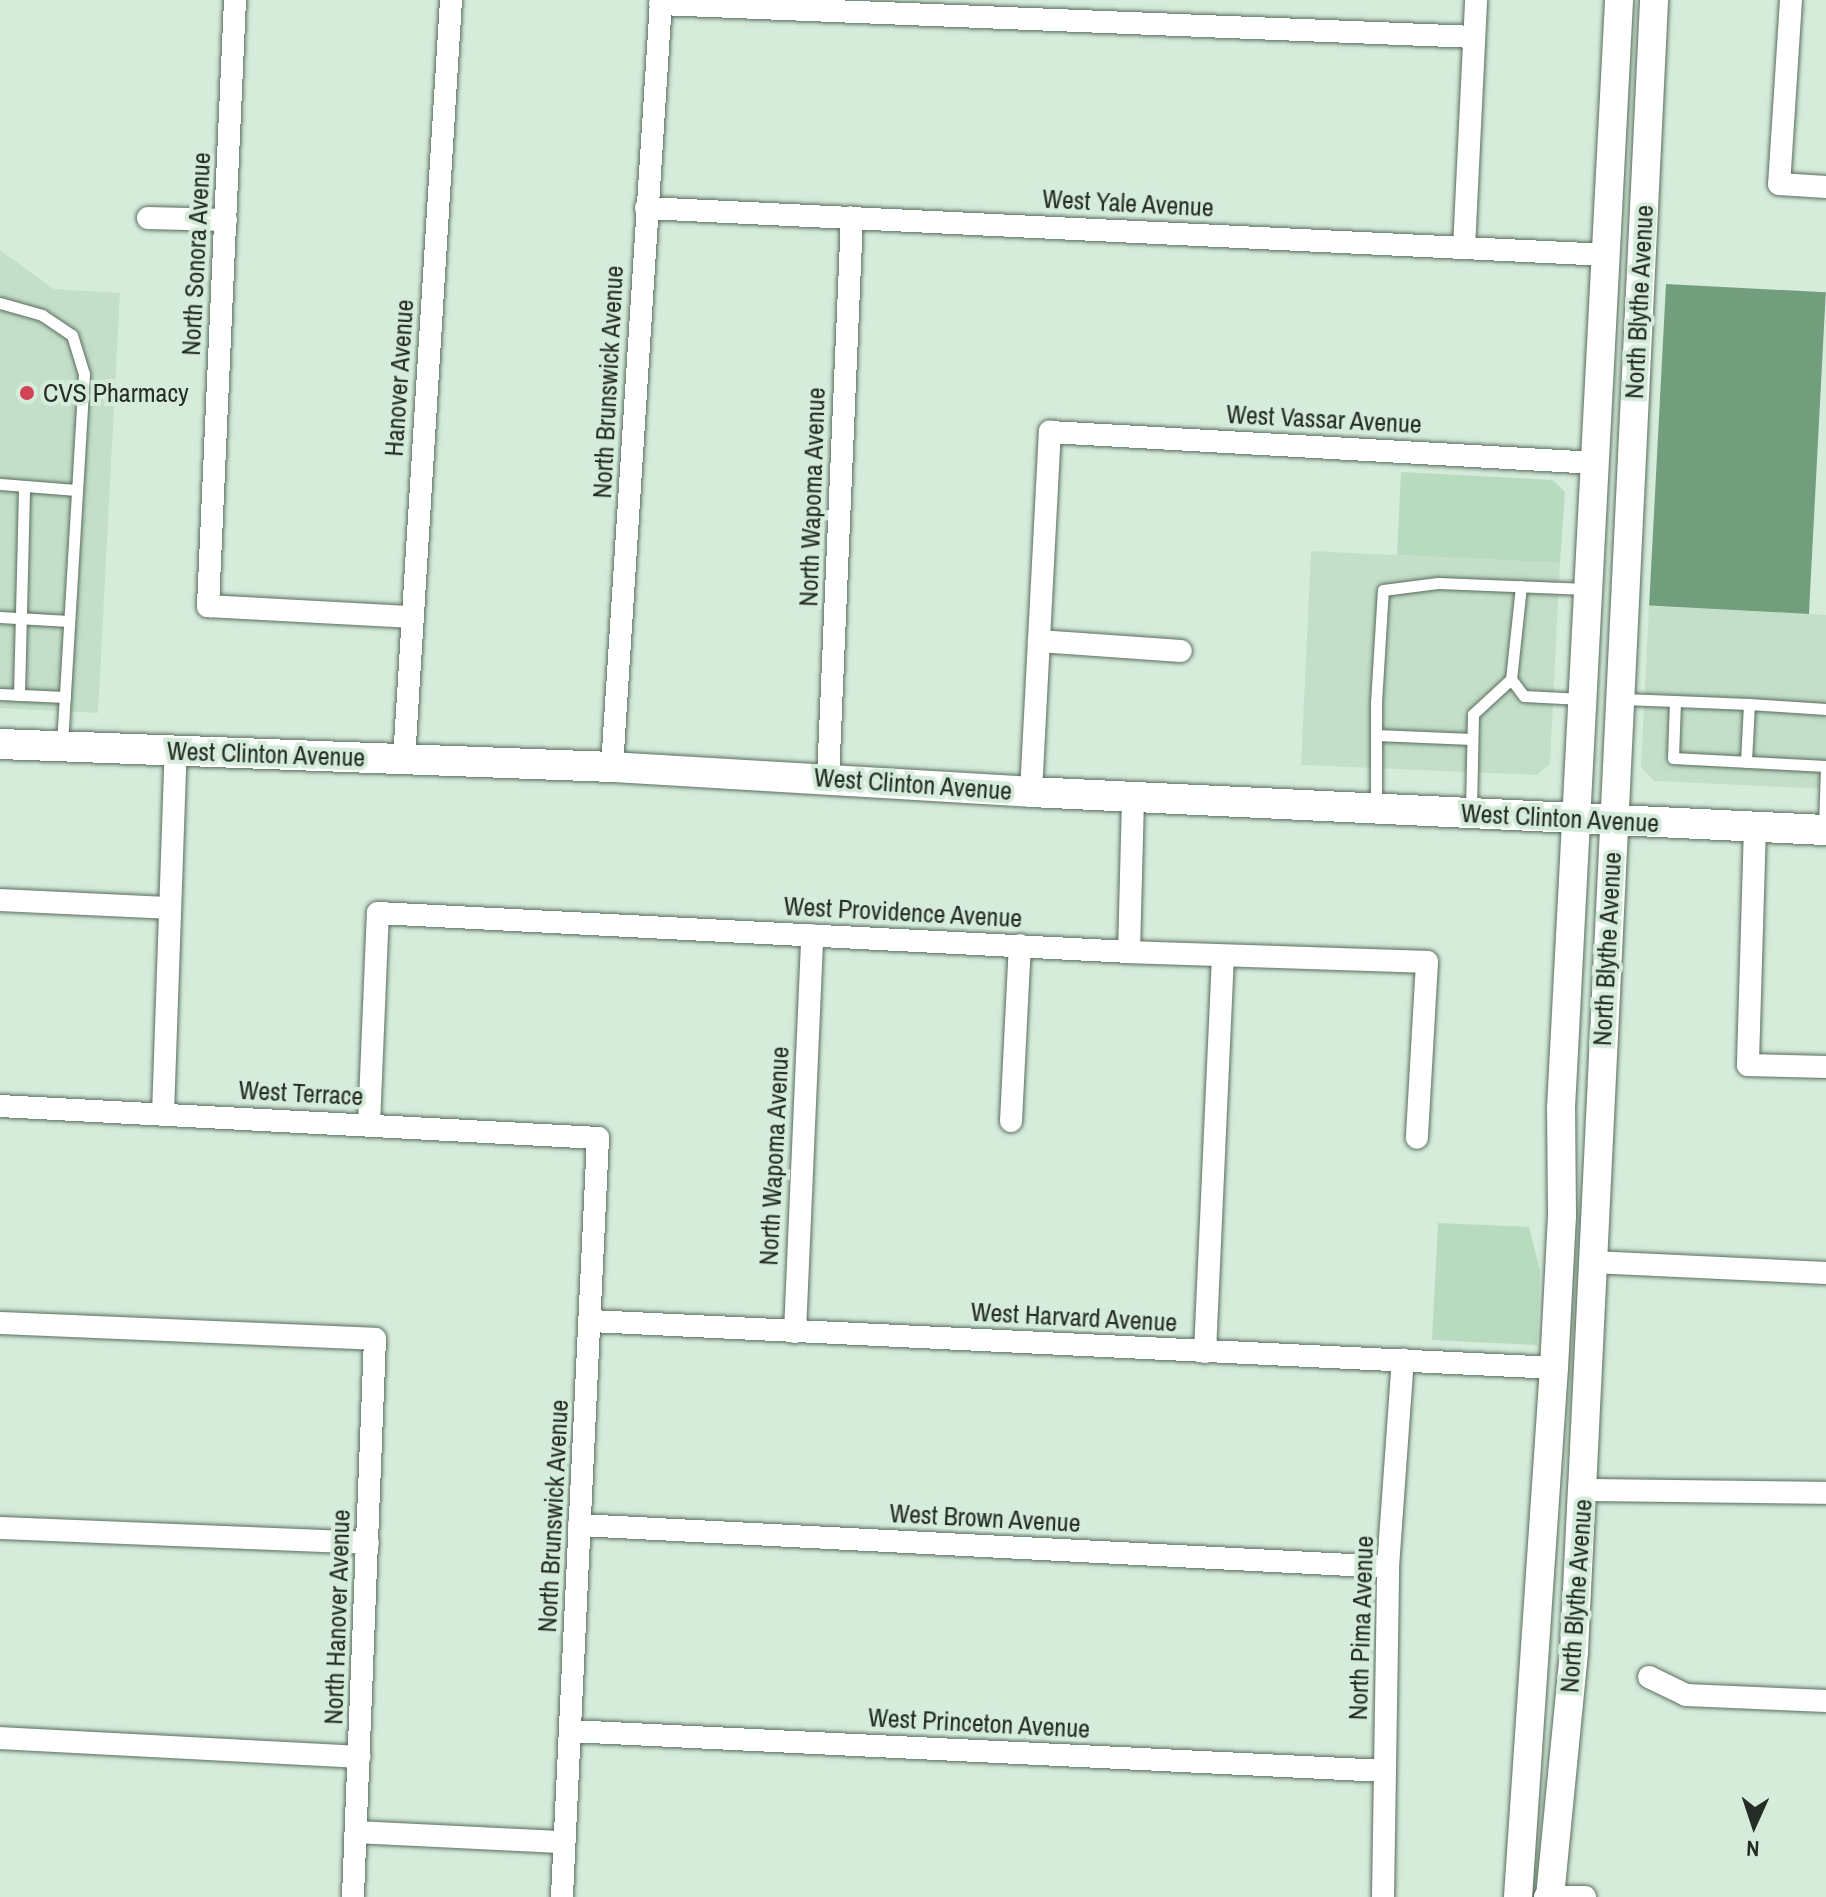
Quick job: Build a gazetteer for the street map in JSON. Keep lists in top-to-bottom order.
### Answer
{
  "streets": {
    "main road": ["West Clinton Avenue"],
    "street": [
      "West Yale Avenue",
      "North Sonora Avenue",
      "North Blythe Avenue",
      "Hanover Avenue",
      "North Brunswick Avenue",
      "West Vassar Avenue",
      "North Wapoma Avenue",
      "West Providence Avenue",
      "West Terrace",
      "West Harvard Avenue",
      "West Brown Avenue",
      "North Hanover Avenue",
      "North Pima Avenue",
      "West Princeton Avenue"
    ]
  },
  "crossings": [
    ["West Yale Avenue", "North Blythe Avenue"],
    ["West Yale Avenue", "North Brunswick Avenue"],
    ["West Yale Avenue", "North Wapoma Avenue"],
    ["North Sonora Avenue", "Hanover Avenue"],
    ["North Blythe Avenue", "West Vassar Avenue"],
    ["North Blythe Avenue", "West Clinton Avenue"],
    ["North Blythe Avenue", "West Harvard Avenue"],
    ["Hanover Avenue", "West Clinton Avenue"],
    ["North Brunswick Avenue", "West Clinton Avenue"],
    ["North Brunswick Avenue", "West Terrace"],
    ["North Brunswick Avenue", "West Harvard Avenue"],
    ["North Brunswick Avenue", "West Brown Avenue"],
    ["North Brunswick Avenue", "West Princeton Avenue"],
    ["North Wapoma Avenue", "West Clinton Avenue"],
    ["North Wapoma Avenue", "West Providence Avenue"],
    ["North Wapoma Avenue", "West Harvard Avenue"],
    ["West Providence Avenue", "West Terrace"],
    ["West Harvard Avenue", "North Pima Avenue"],
    ["West Brown Avenue", "North Pima Avenue"],
    ["North Pima Avenue", "West Princeton Avenue"]
  ],
  "places": ["CVS Pharmacy"],
  "north": "bottom"
}
